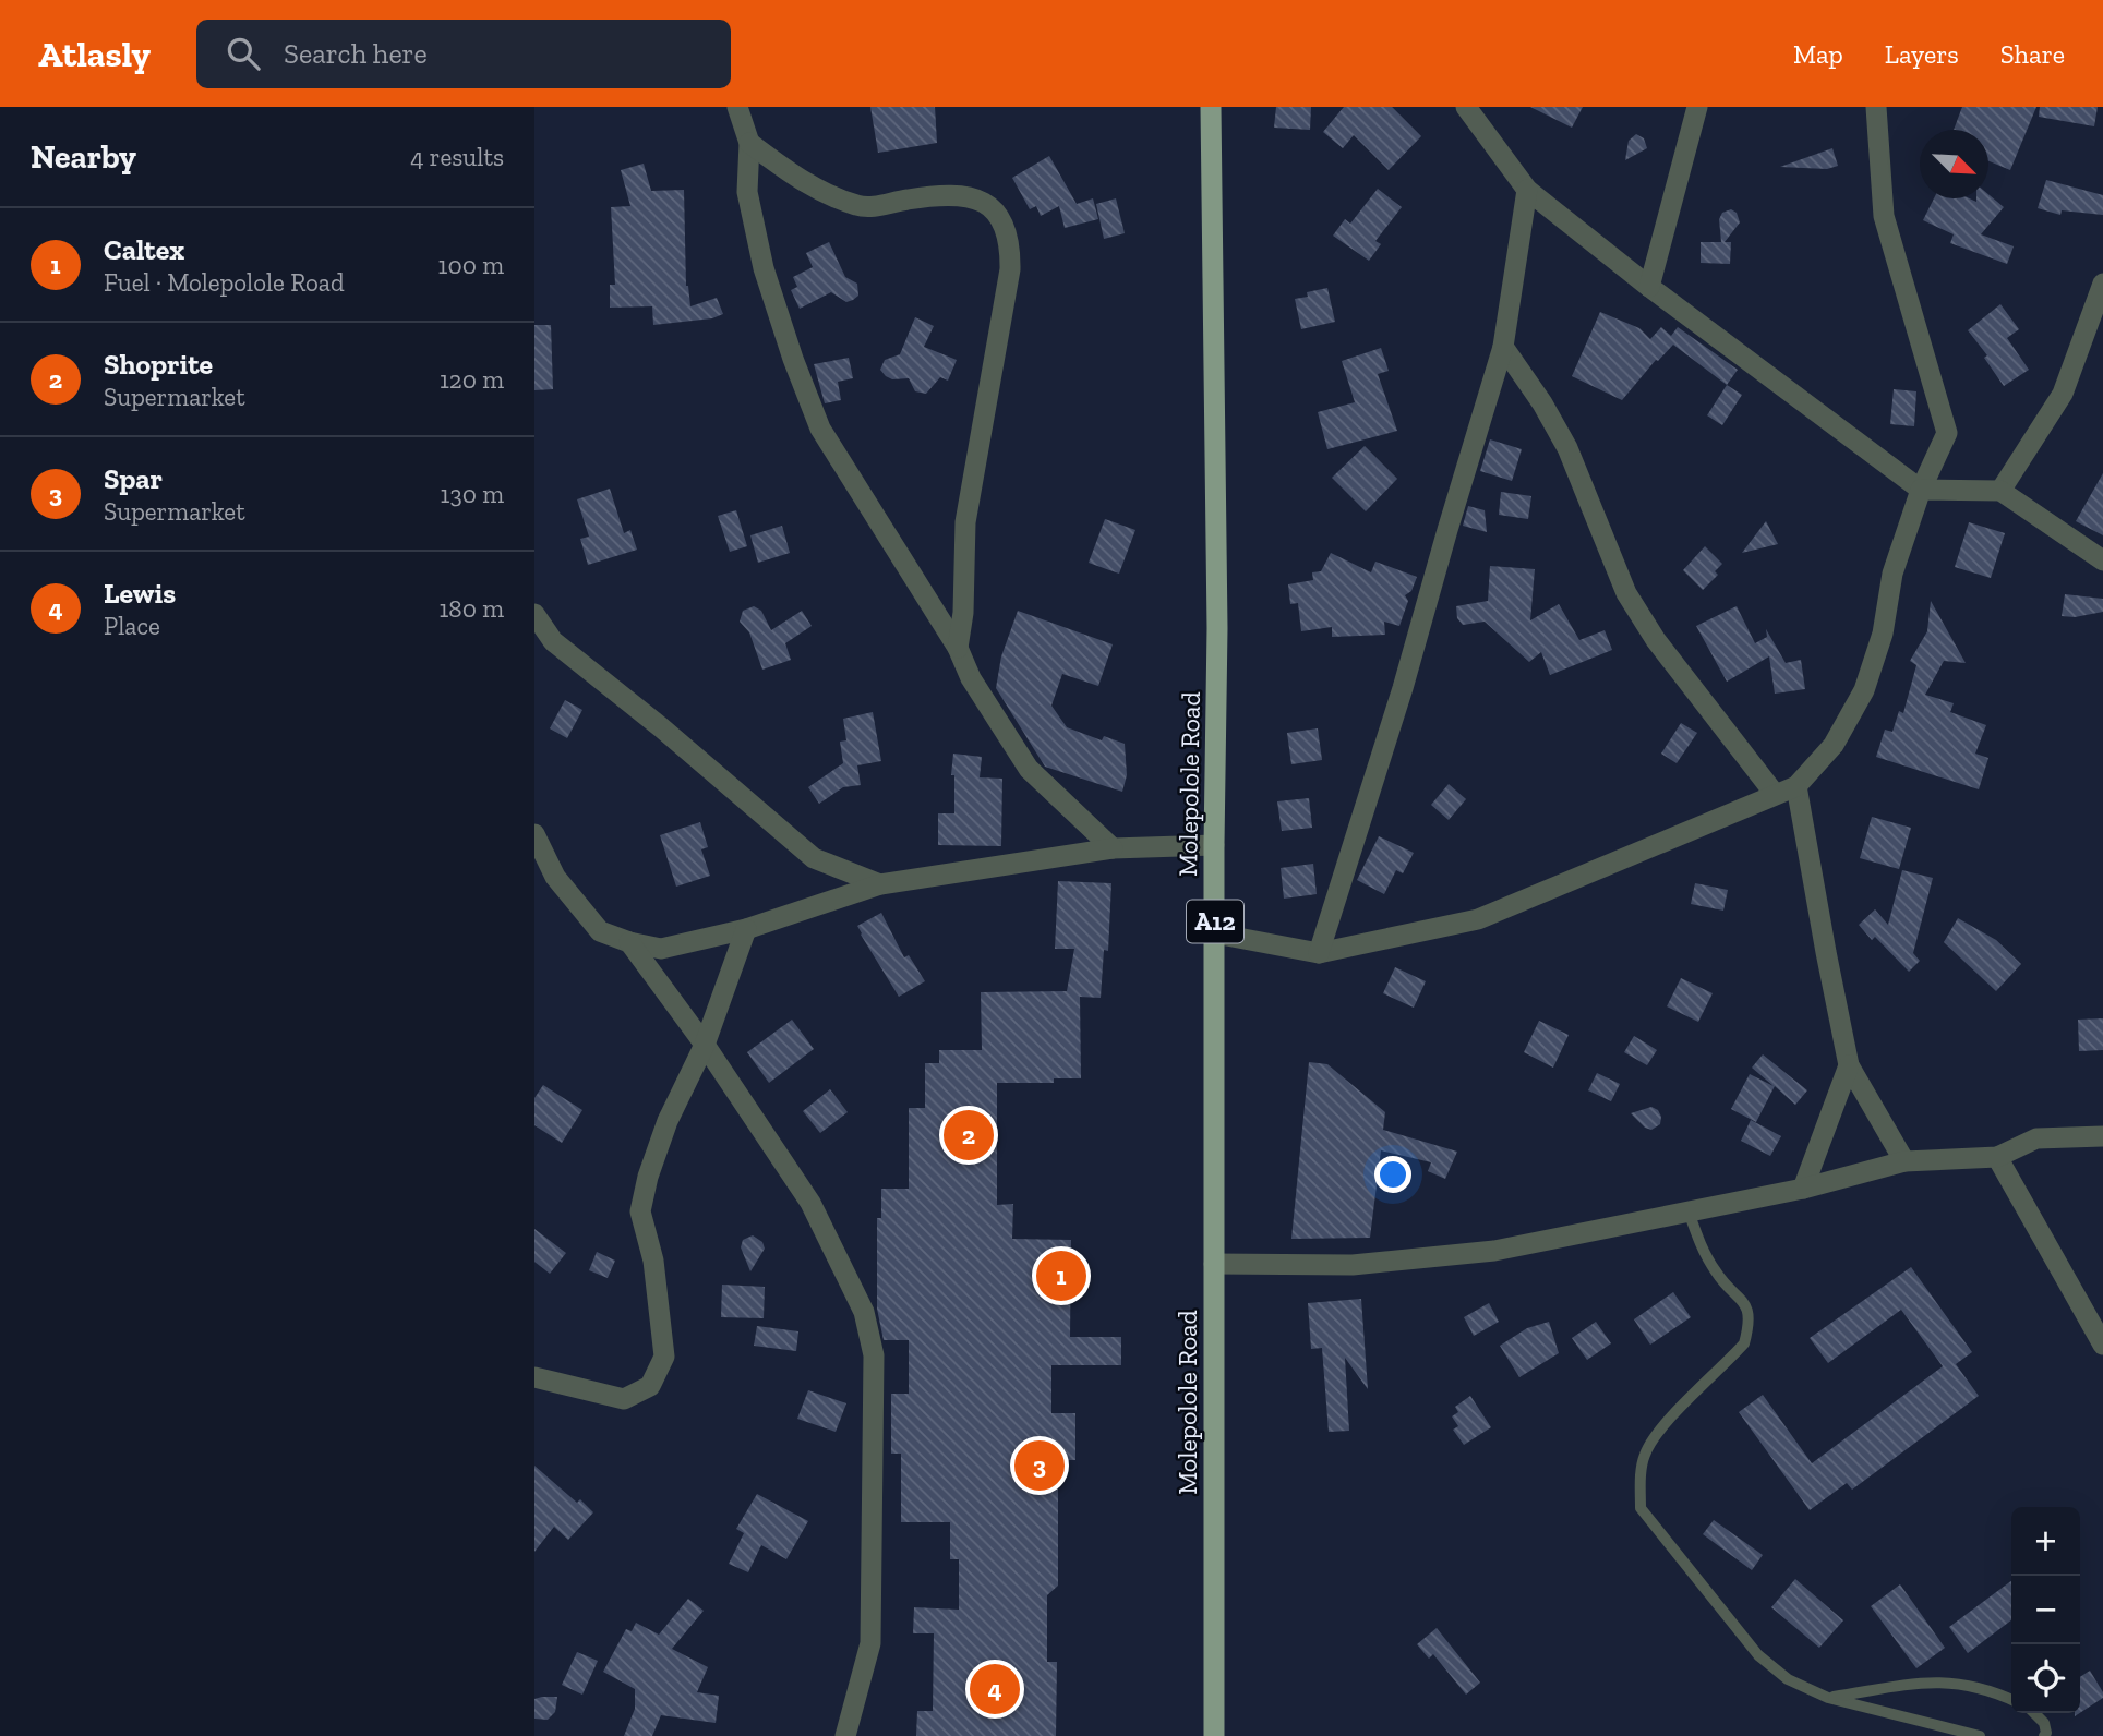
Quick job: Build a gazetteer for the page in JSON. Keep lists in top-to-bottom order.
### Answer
{
  "streets": {
    "main road": ["Molepolole Road", "A12"]
  },
  "north": "bottom right",
  "page": {
    "header": "Atlasly",
    "search": "Search here",
    "nav": ["Map", "Layers", "Share"],
    "heading": ["Nearby", "4 results"],
    "list": [
      {
        "mark": "1",
        "name": "Caltex",
        "note": "Fuel · Molepolole Road",
        "value": "100 m"
      },
      {
        "mark": "2",
        "name": "Shoprite",
        "note": "Supermarket",
        "value": "120 m"
      },
      {
        "mark": "3",
        "name": "Spar",
        "note": "Supermarket",
        "value": "130 m"
      },
      {
        "mark": "4",
        "name": "Lewis",
        "note": "Place",
        "value": "180 m"
      }
    ],
    "pins": [
      "2",
      "1",
      "3",
      "4"
    ],
    "map_buttons": ["+", "−"]
  }
}
